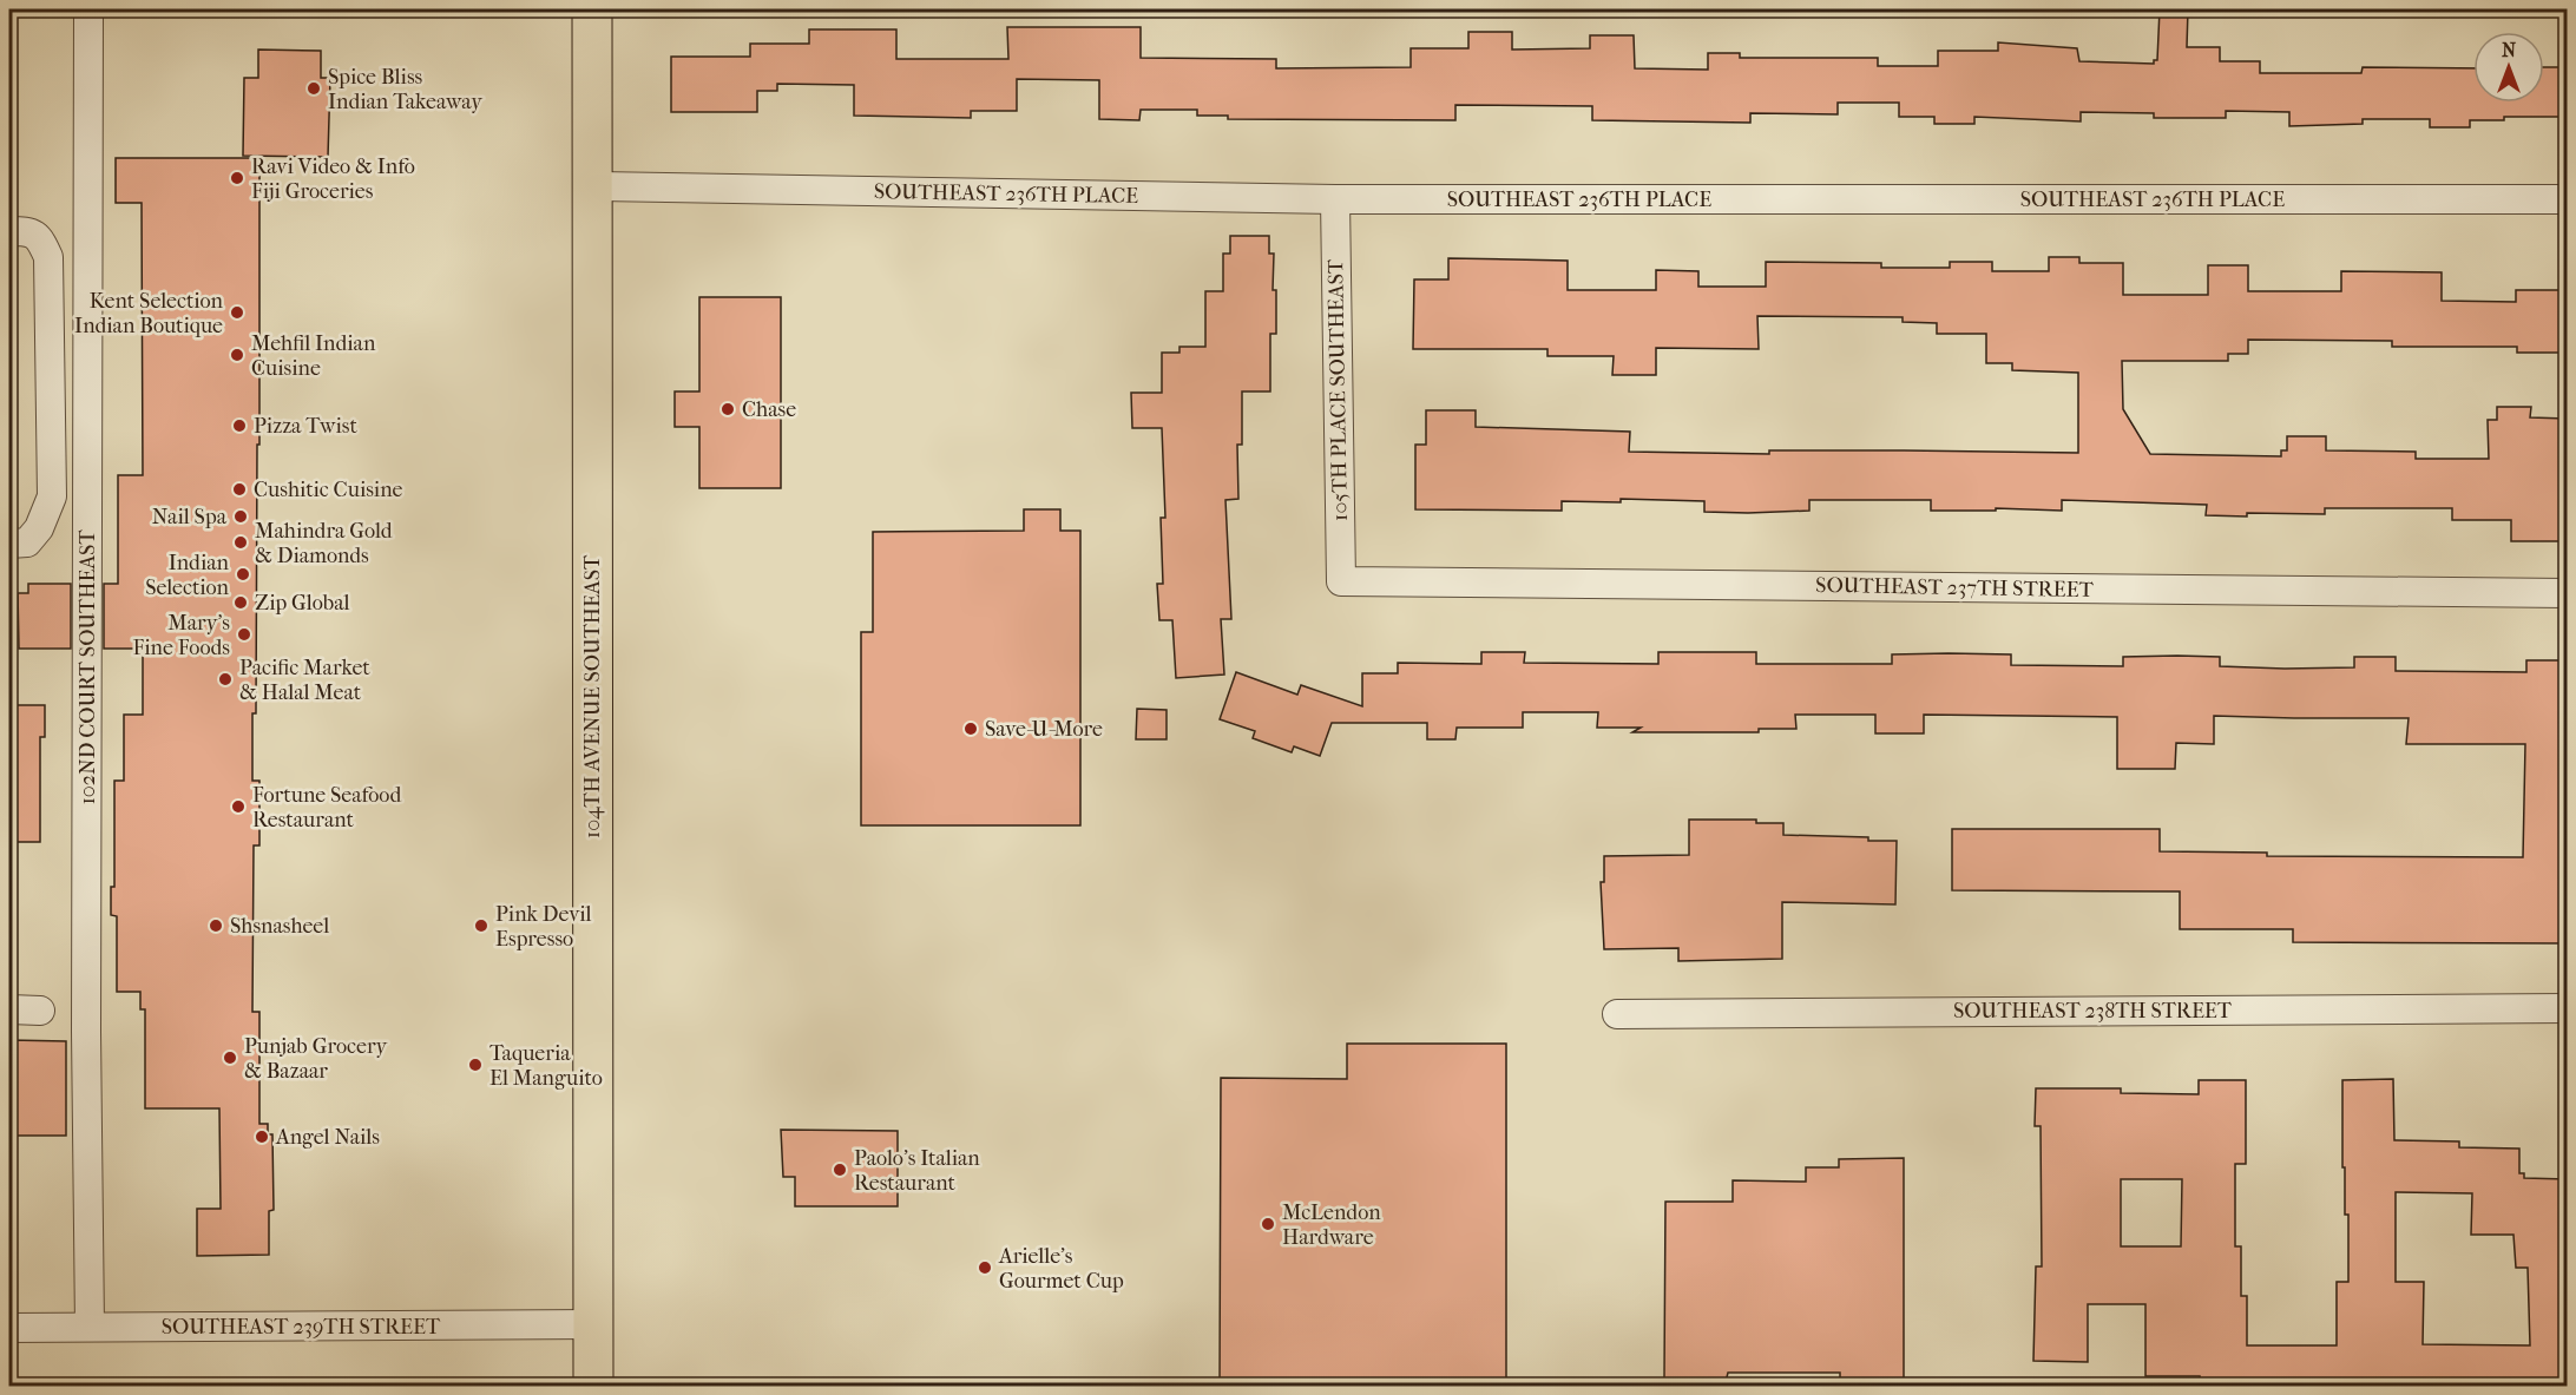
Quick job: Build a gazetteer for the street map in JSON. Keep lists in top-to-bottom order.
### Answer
{
  "streets": {
    "main road": ["104TH AVENUE SOUTHEAST"],
    "street": [
      "SOUTHEAST 236TH PLACE",
      "105TH PLACE SOUTHEAST",
      "SOUTHEAST 237TH STREET",
      "102ND COURT SOUTHEAST",
      "SOUTHEAST 238TH STREET",
      "SOUTHEAST 239TH STREET"
    ]
  },
  "crossings": [
    ["SOUTHEAST 236TH PLACE", "105TH PLACE SOUTHEAST"],
    ["SOUTHEAST 236TH PLACE", "104TH AVENUE SOUTHEAST"],
    ["105TH PLACE SOUTHEAST", "SOUTHEAST 237TH STREET"],
    ["102ND COURT SOUTHEAST", "SOUTHEAST 239TH STREET"],
    ["104TH AVENUE SOUTHEAST", "SOUTHEAST 239TH STREET"]
  ],
  "places": [
    "Spice Bliss Indian Takeaway",
    "Ravi Video & Info Fiji Groceries",
    "Kent Selection Indian Boutique",
    "Mehfil Indian Cuisine",
    "Chase",
    "Pizza Twist",
    "Cushitic Cuisine",
    "Nail Spa",
    "Mahindra Gold & Diamonds",
    "Indian Selection",
    "Zip Global",
    "Mary's Fine Foods",
    "Pacific Market & Halal Meat",
    "Save-U-More",
    "Fortune Seafood Restaurant",
    "Shsnasheel",
    "Pink Devil Espresso",
    "Punjab Grocery & Bazaar",
    "Taqueria El Manguito",
    "Angel Nails",
    "Paolo's Italian Restaurant",
    "McLendon Hardware",
    "Arielle's Gourmet Cup"
  ],
  "north": "top"
}
